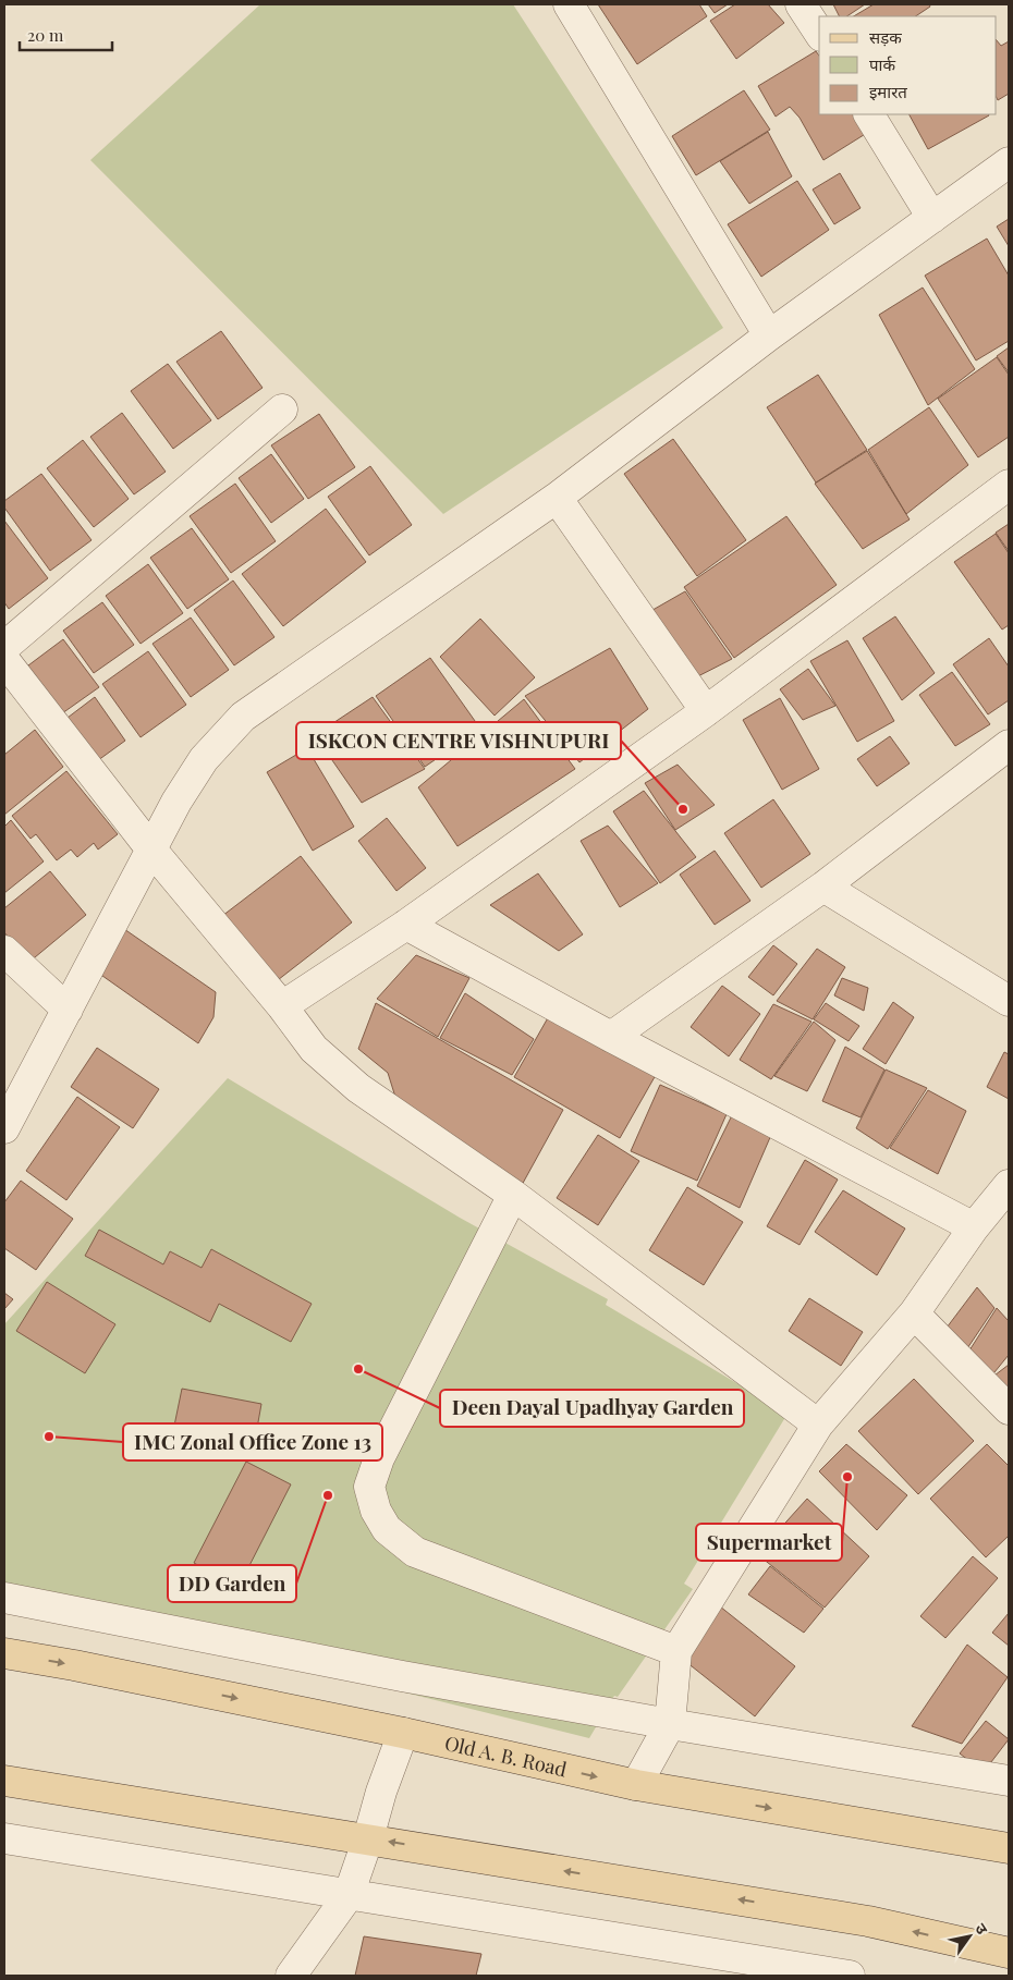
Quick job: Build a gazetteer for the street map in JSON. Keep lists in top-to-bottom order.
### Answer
{
  "streets": {
    "main road": ["Old A. B. Road"]
  },
  "places": [
    "ISKCON CENTRE VISHNUPURI",
    "Deen Dayal Upadhyay Garden",
    "IMC Zonal Office Zone 13",
    "Supermarket",
    "DD Garden"
  ],
  "legend": ["सड़क", "पार्क", "इमारत"],
  "scale_bar": "20 m",
  "north": "top right"
}
